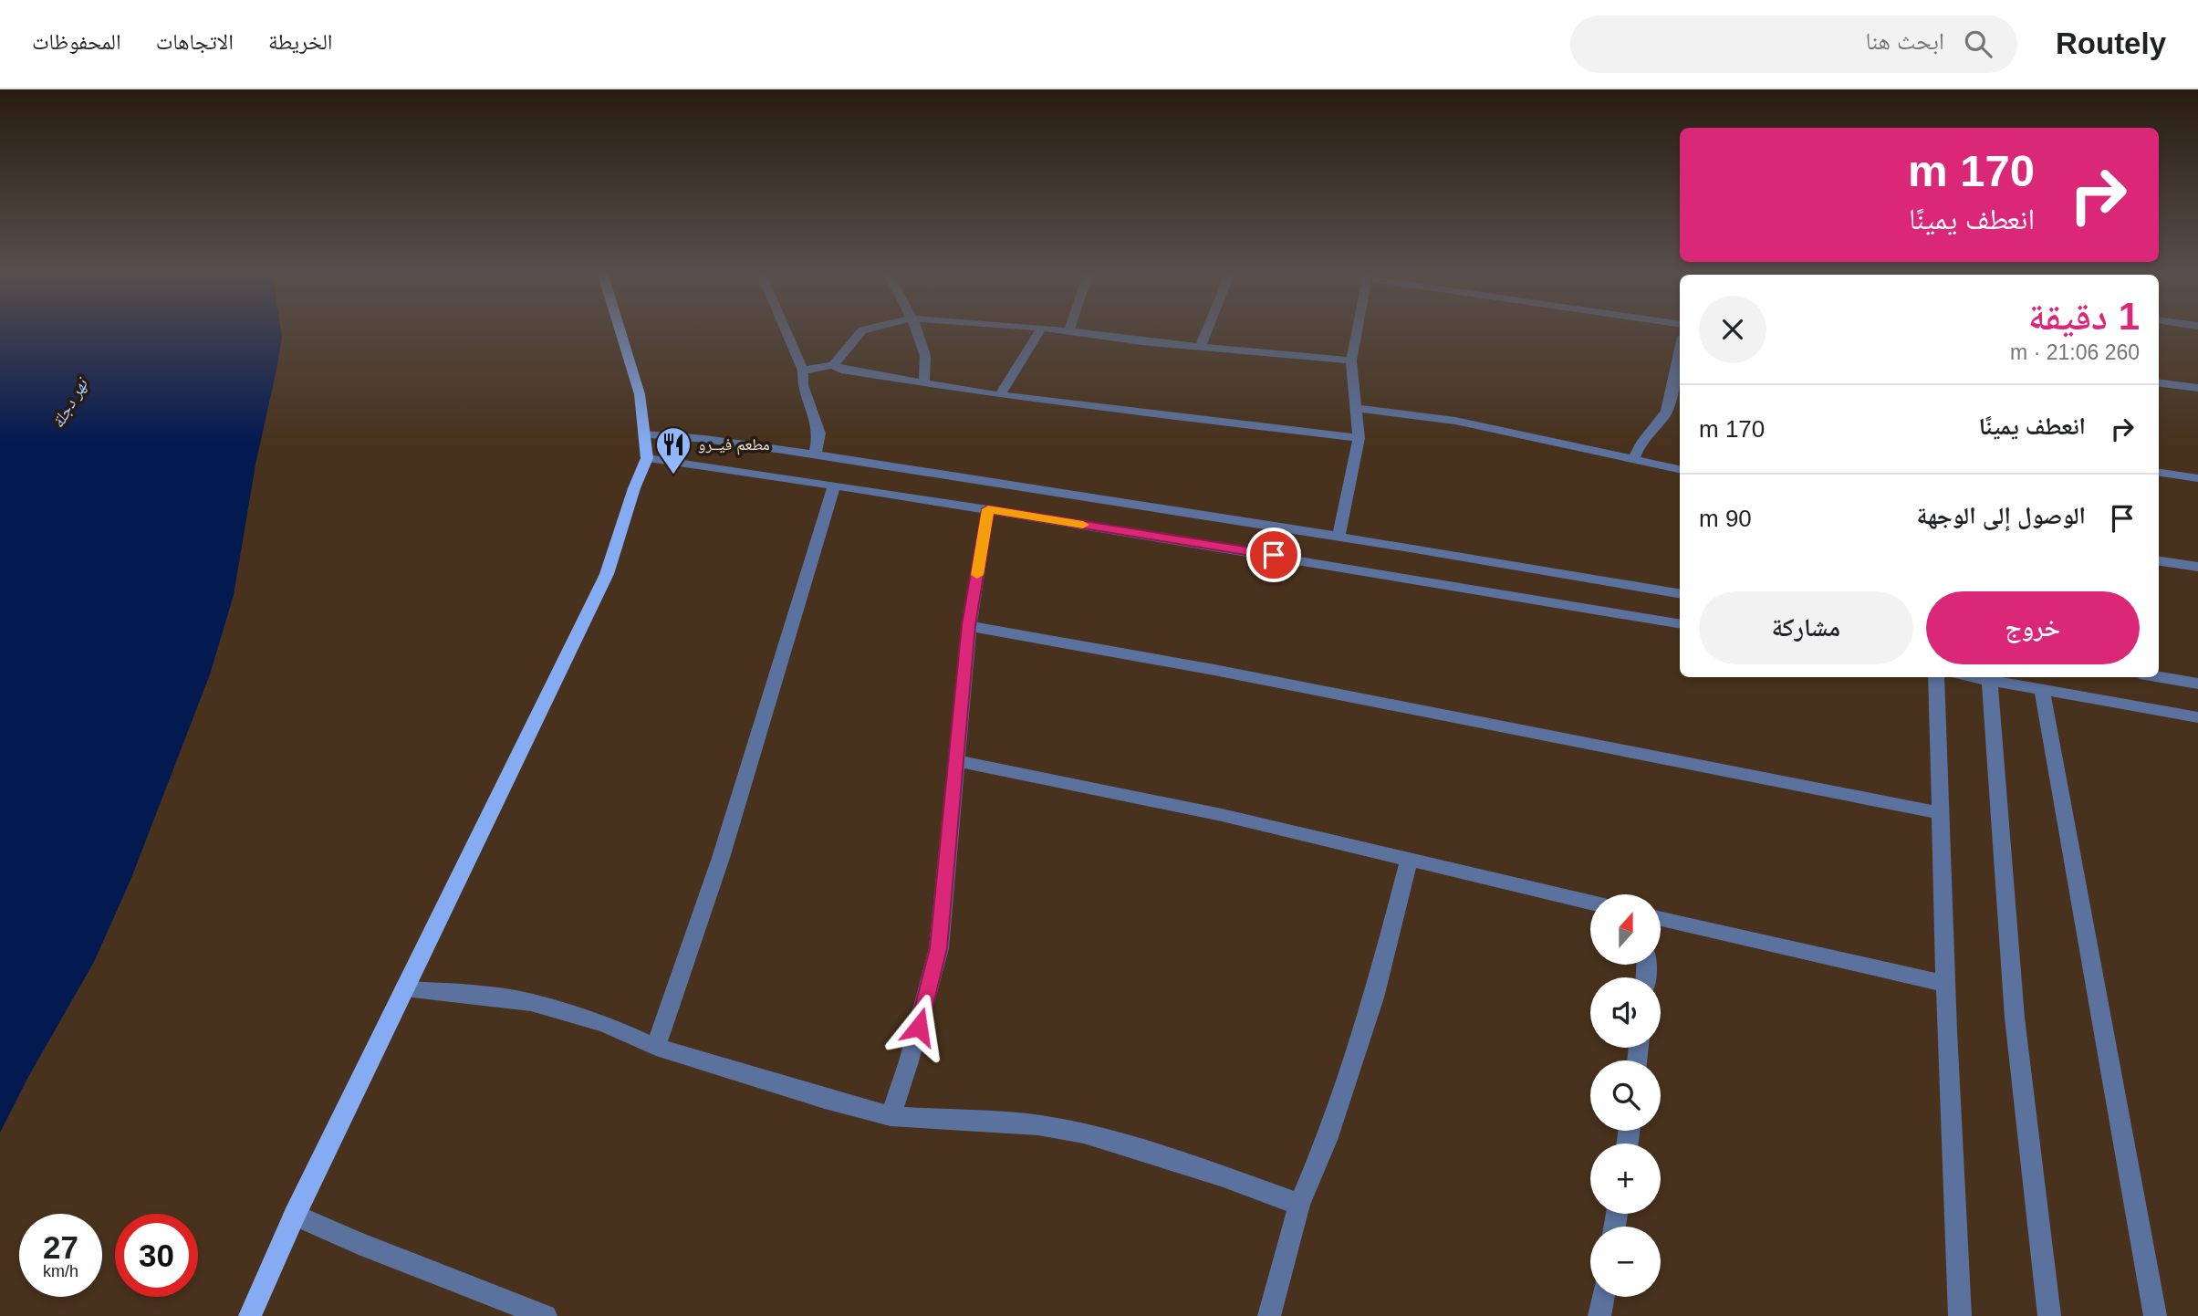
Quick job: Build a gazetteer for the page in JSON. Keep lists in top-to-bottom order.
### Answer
{
  "water": ["نهر دجلة"],
  "places": {
    "restaurant": ["مطعم فيــرو"]
  },
  "north": "top",
  "page": {
    "header": "Routely",
    "search": "ابحث هنا",
    "nav": ["الخريطة", "الاتجاهات", "المحفوظات"],
    "turn": ["170 m", "انعطف يمينًا"],
    "heading": ["1 دقيقة", "260 m · 21:06"],
    "list": [
      {
        "name": "انعطف يمينًا",
        "value": "170 m"
      },
      {
        "name": "الوصول إلى الوجهة",
        "value": "90 m"
      }
    ],
    "buttons": ["خروج", "مشاركة"],
    "map_buttons": ["+", "−"],
    "speed": "27 km/h",
    "limit": "30"
  }
}
